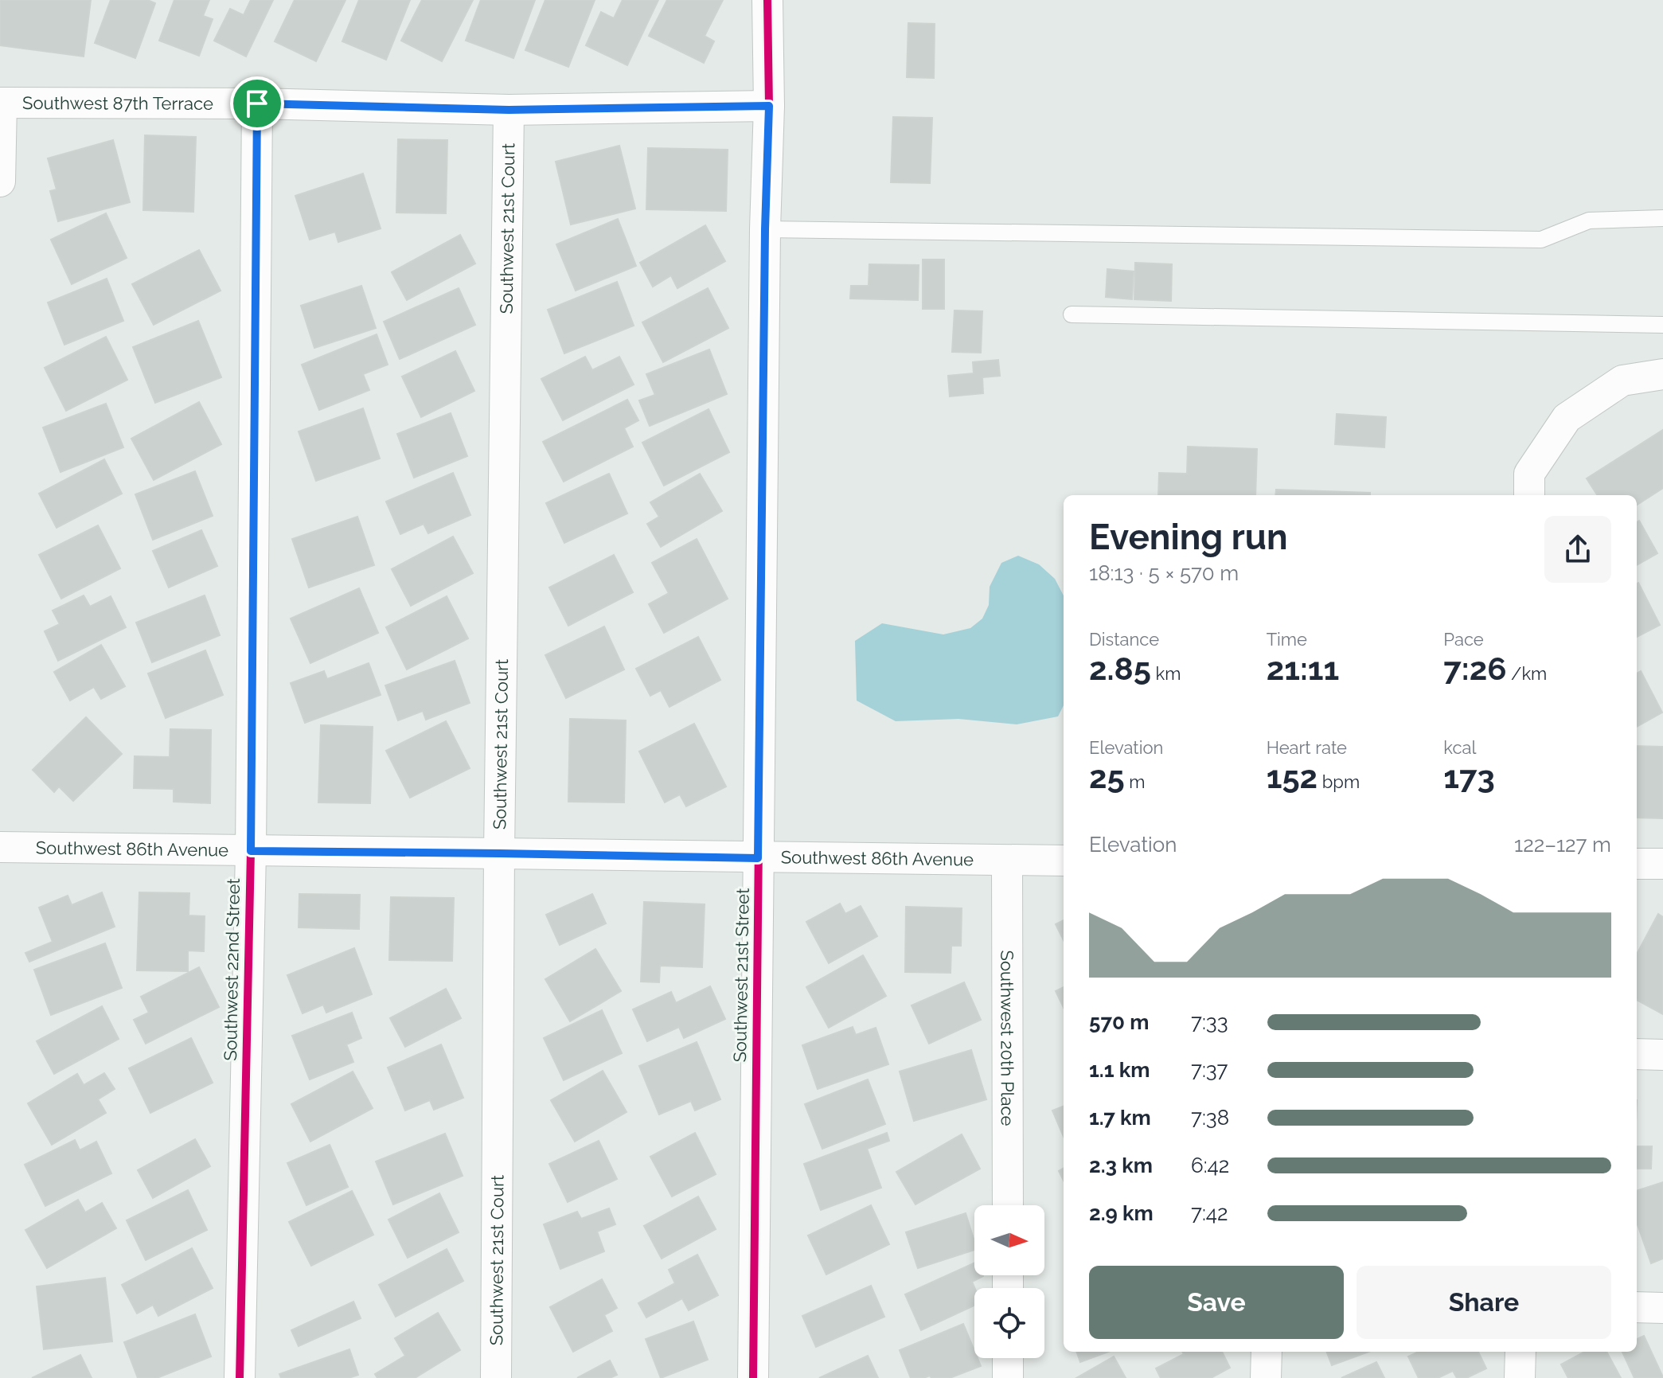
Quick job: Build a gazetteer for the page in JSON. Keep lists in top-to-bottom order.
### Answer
{
  "streets": {
    "street": [
      "Southwest 87th Terrace",
      "Southwest 21st Court",
      "Southwest 86th Avenue",
      "Southwest 22nd Street",
      "Southwest 21st Street",
      "Southwest 20th Place"
    ]
  },
  "crossings": [
    ["Southwest 87th Terrace", "Southwest 21st Court"],
    ["Southwest 87th Terrace", "Southwest 22nd Street"],
    ["Southwest 87th Terrace", "Southwest 21st Street"],
    ["Southwest 21st Court", "Southwest 86th Avenue"],
    ["Southwest 86th Avenue", "Southwest 22nd Street"],
    ["Southwest 86th Avenue", "Southwest 21st Street"],
    ["Southwest 86th Avenue", "Southwest 20th Place"]
  ],
  "north": "right",
  "page": {
    "heading": ["Evening run", "18:13 · 5 × 570 m"],
    "stats": [
      ["Distance", "2.85 km"],
      ["Time", "21:11"],
      ["Pace", "7:26 /km"],
      ["Elevation", "25 m"],
      ["Heart rate", "152 bpm"],
      ["kcal", "173"]
    ],
    "chart": ["Elevation", "122–127 m"],
    "list": [
      {
        "name": "570 m",
        "note": "7:33"
      },
      {
        "name": "1.1 km",
        "note": "7:37"
      },
      {
        "name": "1.7 km",
        "note": "7:38"
      },
      {
        "name": "2.3 km",
        "note": "6:42"
      },
      {
        "name": "2.9 km",
        "note": "7:42"
      }
    ],
    "buttons": ["Save", "Share"]
  }
}
